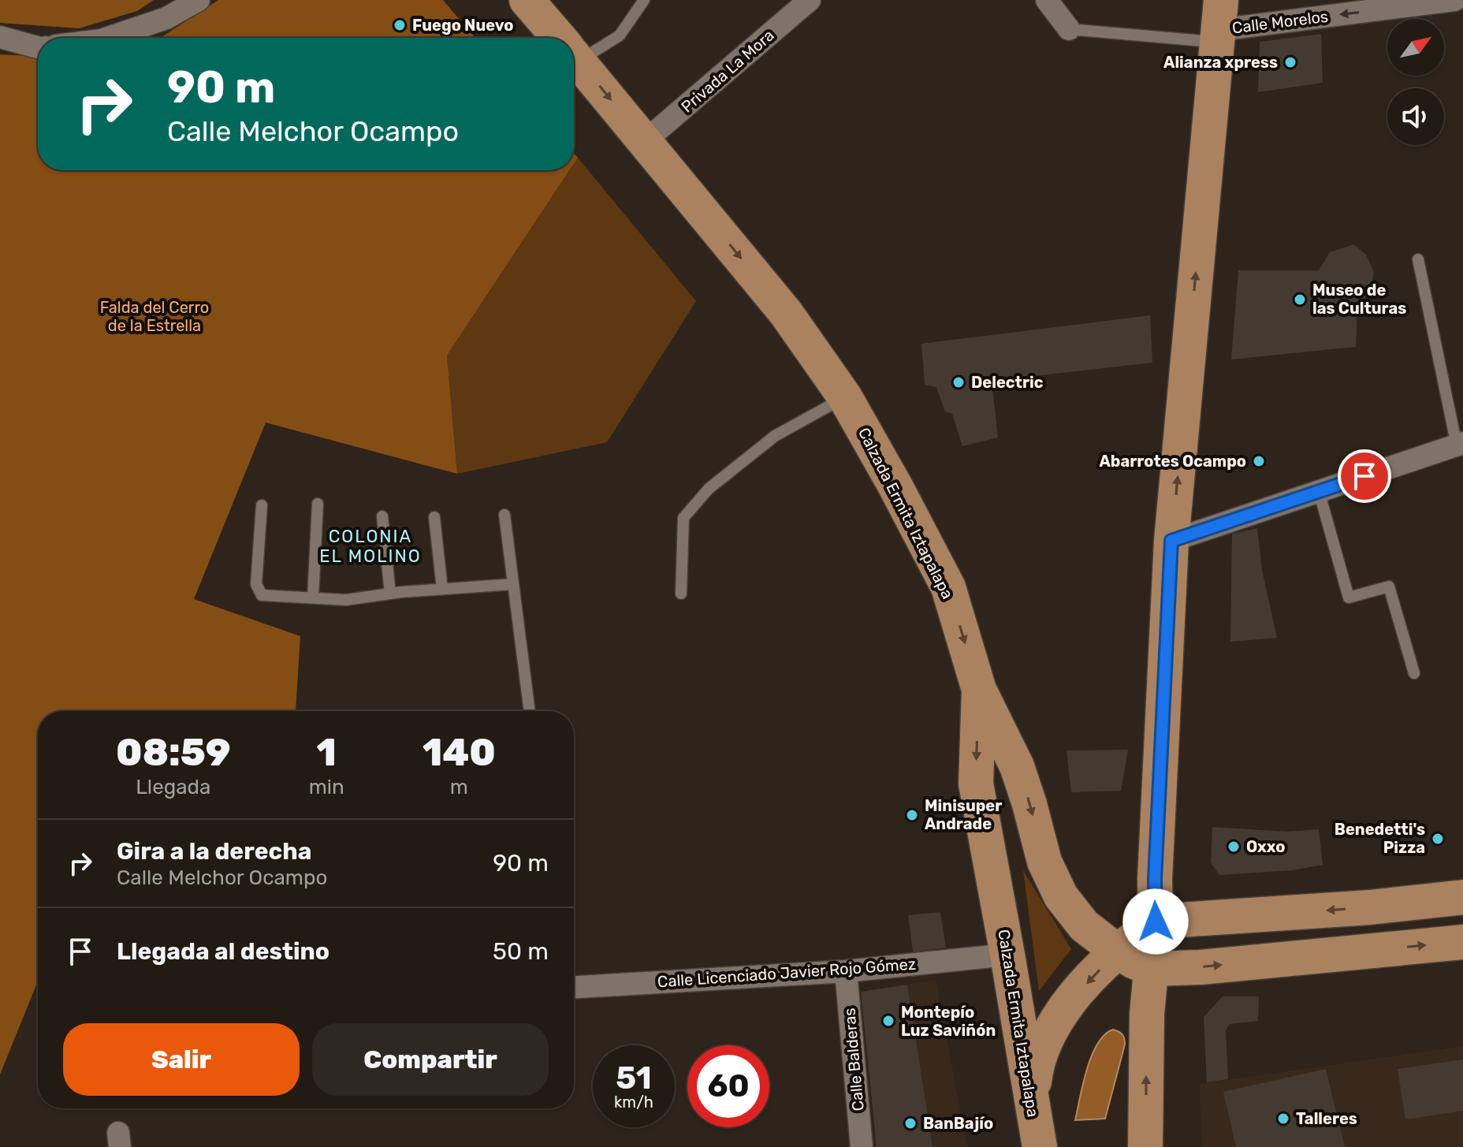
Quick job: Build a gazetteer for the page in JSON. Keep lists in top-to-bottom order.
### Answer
{
  "streets": {
    "main road": ["Calzada Ermita Iztapalapa"],
    "street": [
      "Calle Morelos",
      "Privada La Mora",
      "Calle Licenciado Javier Rojo Gómez",
      "Calle Balderas"
    ]
  },
  "crossings": [
    ["Privada La Mora", "Calzada Ermita Iztapalapa"],
    ["Calzada Ermita Iztapalapa", "Calle Licenciado Javier Rojo Gómez"],
    ["Calle Licenciado Javier Rojo Gómez", "Calle Balderas"]
  ],
  "one_way": ["Calle Morelos", "Calzada Ermita Iztapalapa"],
  "districts": ["COLONIA EL MOLINO"],
  "parks": ["Falda del Cerro de la Estrella"],
  "places": [
    "Fuego Nuevo",
    "Alianza xpress",
    "Museo de las Culturas",
    "Delectric",
    "Abarrotes Ocampo",
    "Minisuper Andrade",
    "Benedetti's Pizza",
    "Oxxo",
    "Montepío Luz Saviñón",
    "Talleres",
    "BanBajío"
  ],
  "north": "top right",
  "page": {
    "turn": ["90 m", "Calle Melchor Ocampo"],
    "eta": [
      "08:59",
      "Llegada",
      "1",
      "min",
      "140",
      "m"
    ],
    "list": [
      {
        "name": "Gira a la derecha",
        "note": "Calle Melchor Ocampo",
        "value": "90 m"
      },
      {
        "name": "Llegada al destino",
        "value": "50 m"
      }
    ],
    "buttons": ["Salir", "Compartir"],
    "speed": "51 km/h",
    "limit": "60"
  }
}
